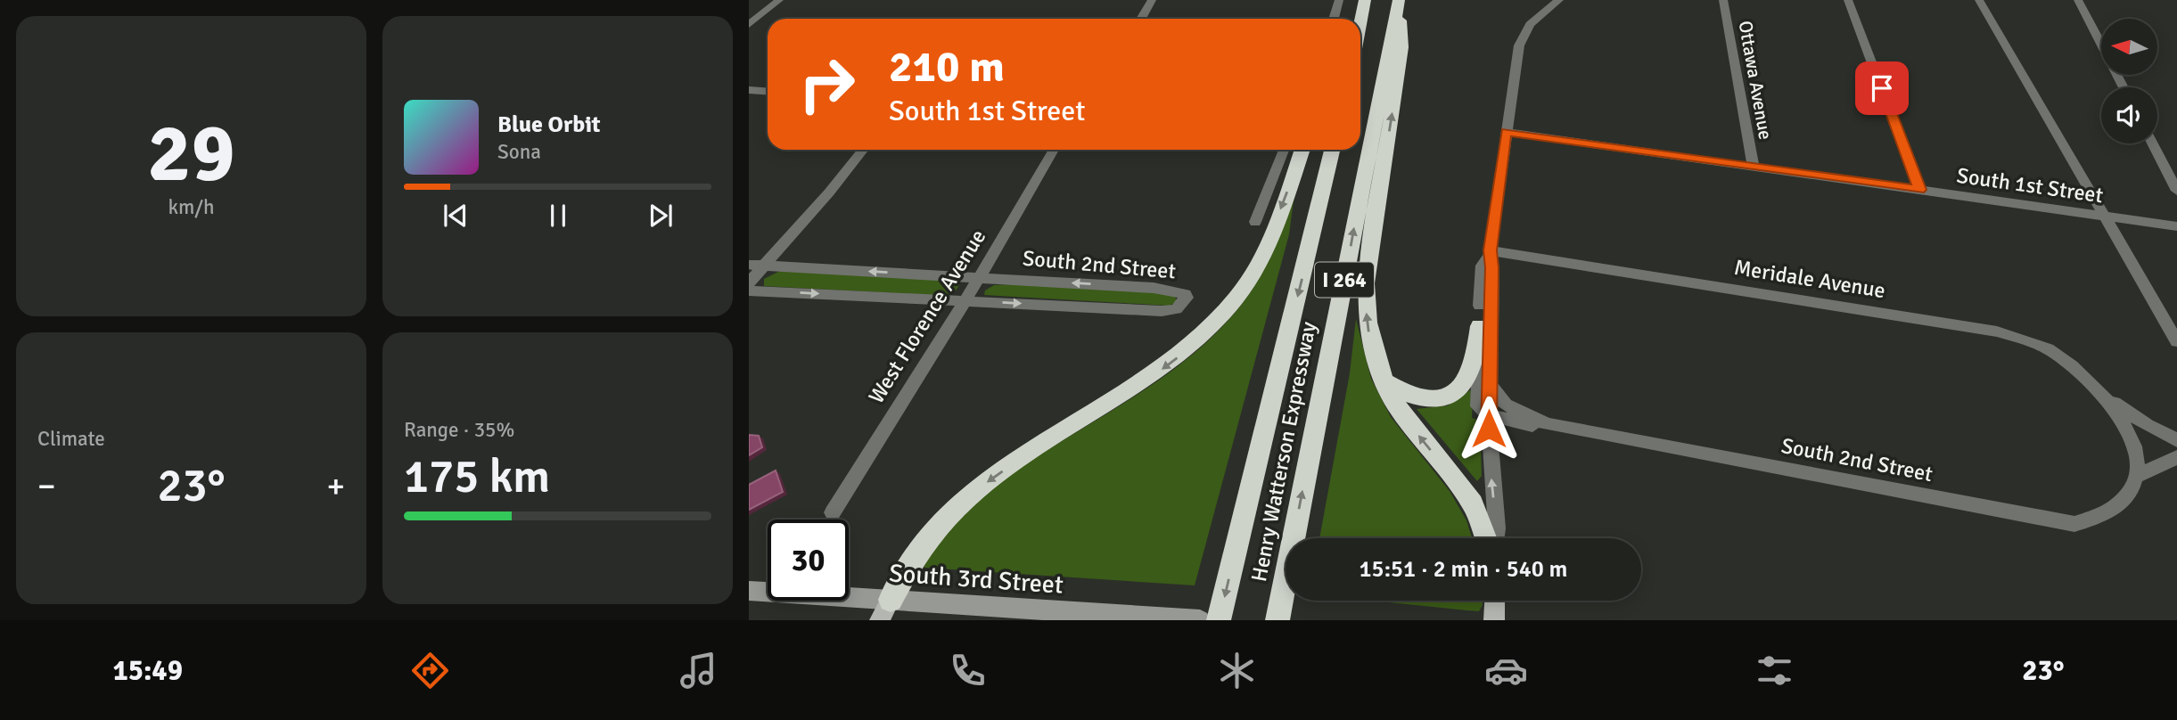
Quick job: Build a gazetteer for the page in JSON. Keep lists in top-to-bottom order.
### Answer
{
  "streets": {
    "highway": ["I 264", "Henry Watterson Expressway"],
    "main road": ["South 3rd Street"],
    "street": [
      "Ottawa Avenue",
      "South 1st Street",
      "South 2nd Street",
      "Meridale Avenue",
      "West Florence Avenue"
    ]
  },
  "crossings": [
    ["Ottawa Avenue", "South 1st Street"],
    ["South 2nd Street", "Meridale Avenue"],
    ["South 2nd Street", "West Florence Avenue"]
  ],
  "north": "left",
  "page": {
    "tile": [
      ["29", "km/h"],
      "Climate",
      ["Range · 35%", "175 km"]
    ],
    "turn": ["210 m", "South 1st Street"],
    "song": ["Blue Orbit", "Sona"],
    "heat": ["−", "23°", "+"],
    "limit": "30",
    "trip": "15:51 · 2 min · 540 m",
    "tabs": ["15:49", "23°"]
  }
}
